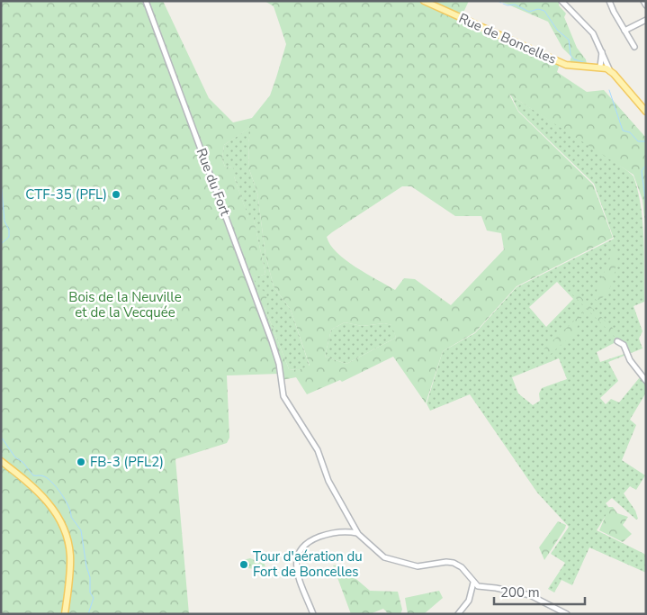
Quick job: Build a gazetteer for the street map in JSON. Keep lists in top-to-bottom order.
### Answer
{
  "streets": {
    "main road": ["Rue de Boncelles"],
    "street": ["Rue du Fort"]
  },
  "parks": ["Bois de la Neuville et de la Vecquée"],
  "places": ["CTF-35 (PFL)", "FB-3 (PFL2)", "Tour d'aération du Fort de Boncelles"],
  "scale_bar": "200 m"
}
